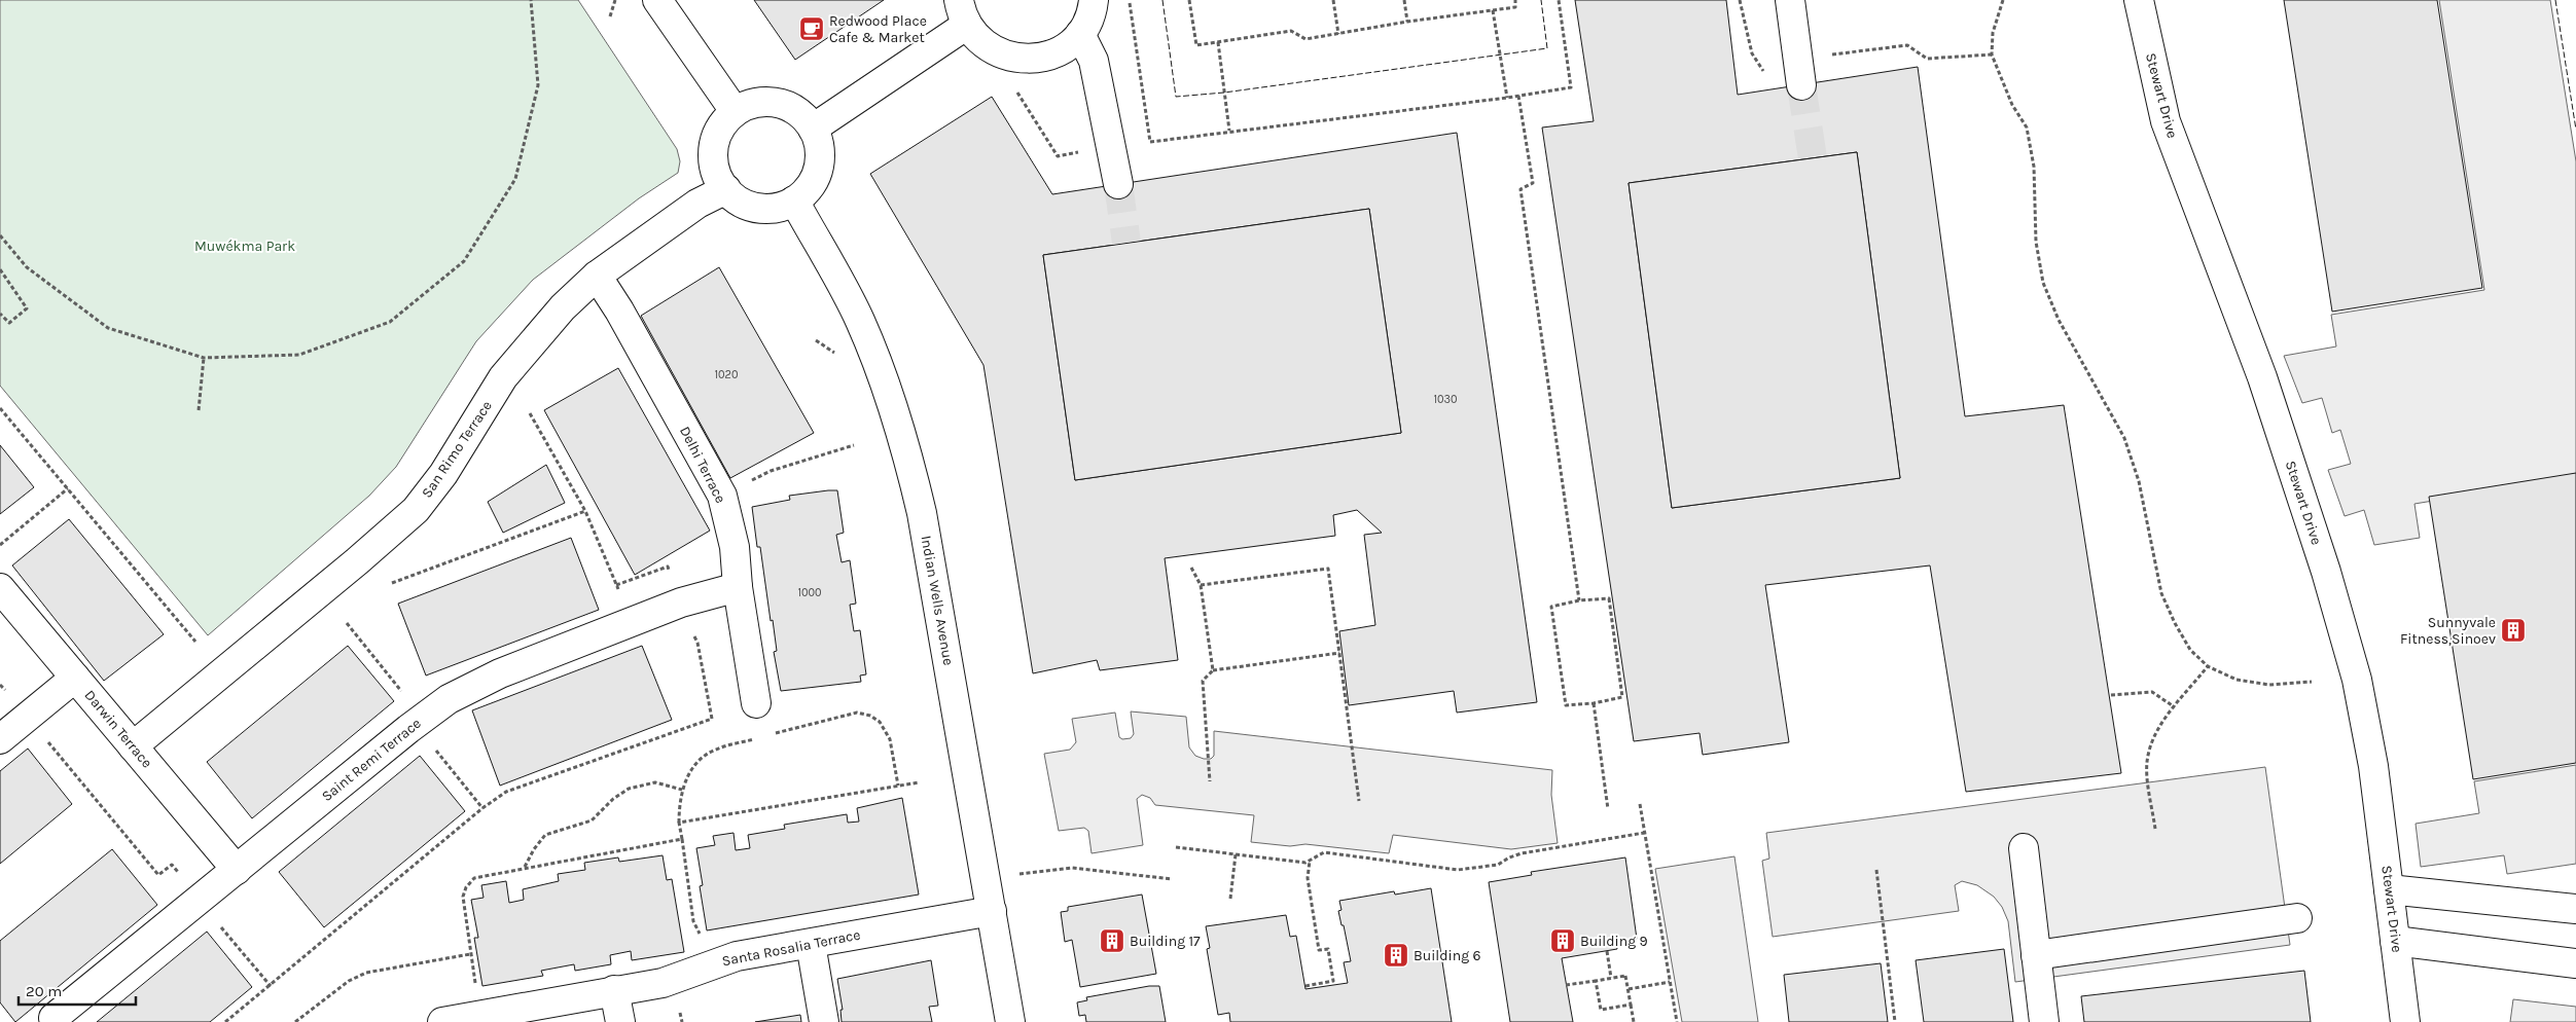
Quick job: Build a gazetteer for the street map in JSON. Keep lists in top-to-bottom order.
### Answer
{
  "streets": {
    "street": [
      "Stewart Drive",
      "San Rimo Terrace",
      "Delhi Terrace",
      "Indian Wells Avenue",
      "Darwin Terrace",
      "Saint Remi Terrace",
      "Santa Rosalia Terrace"
    ]
  },
  "crossings": [
    ["San Rimo Terrace", "Delhi Terrace"],
    ["San Rimo Terrace", "Indian Wells Avenue"],
    ["San Rimo Terrace", "Darwin Terrace"],
    ["Delhi Terrace", "Saint Remi Terrace"],
    ["Indian Wells Avenue", "Santa Rosalia Terrace"],
    ["Darwin Terrace", "Saint Remi Terrace"]
  ],
  "parks": ["Muwékma Park"],
  "places": {
    "cafe": ["Redwood Place Cafe & Market"],
    "building": [
      "Sunnyvale Fitness,Sinoev",
      "Building 17",
      "Building 9",
      "Building 6"
    ]
  },
  "house_numbers": ["1020", "1030", "1000"],
  "scale_bar": "20 m"
}
